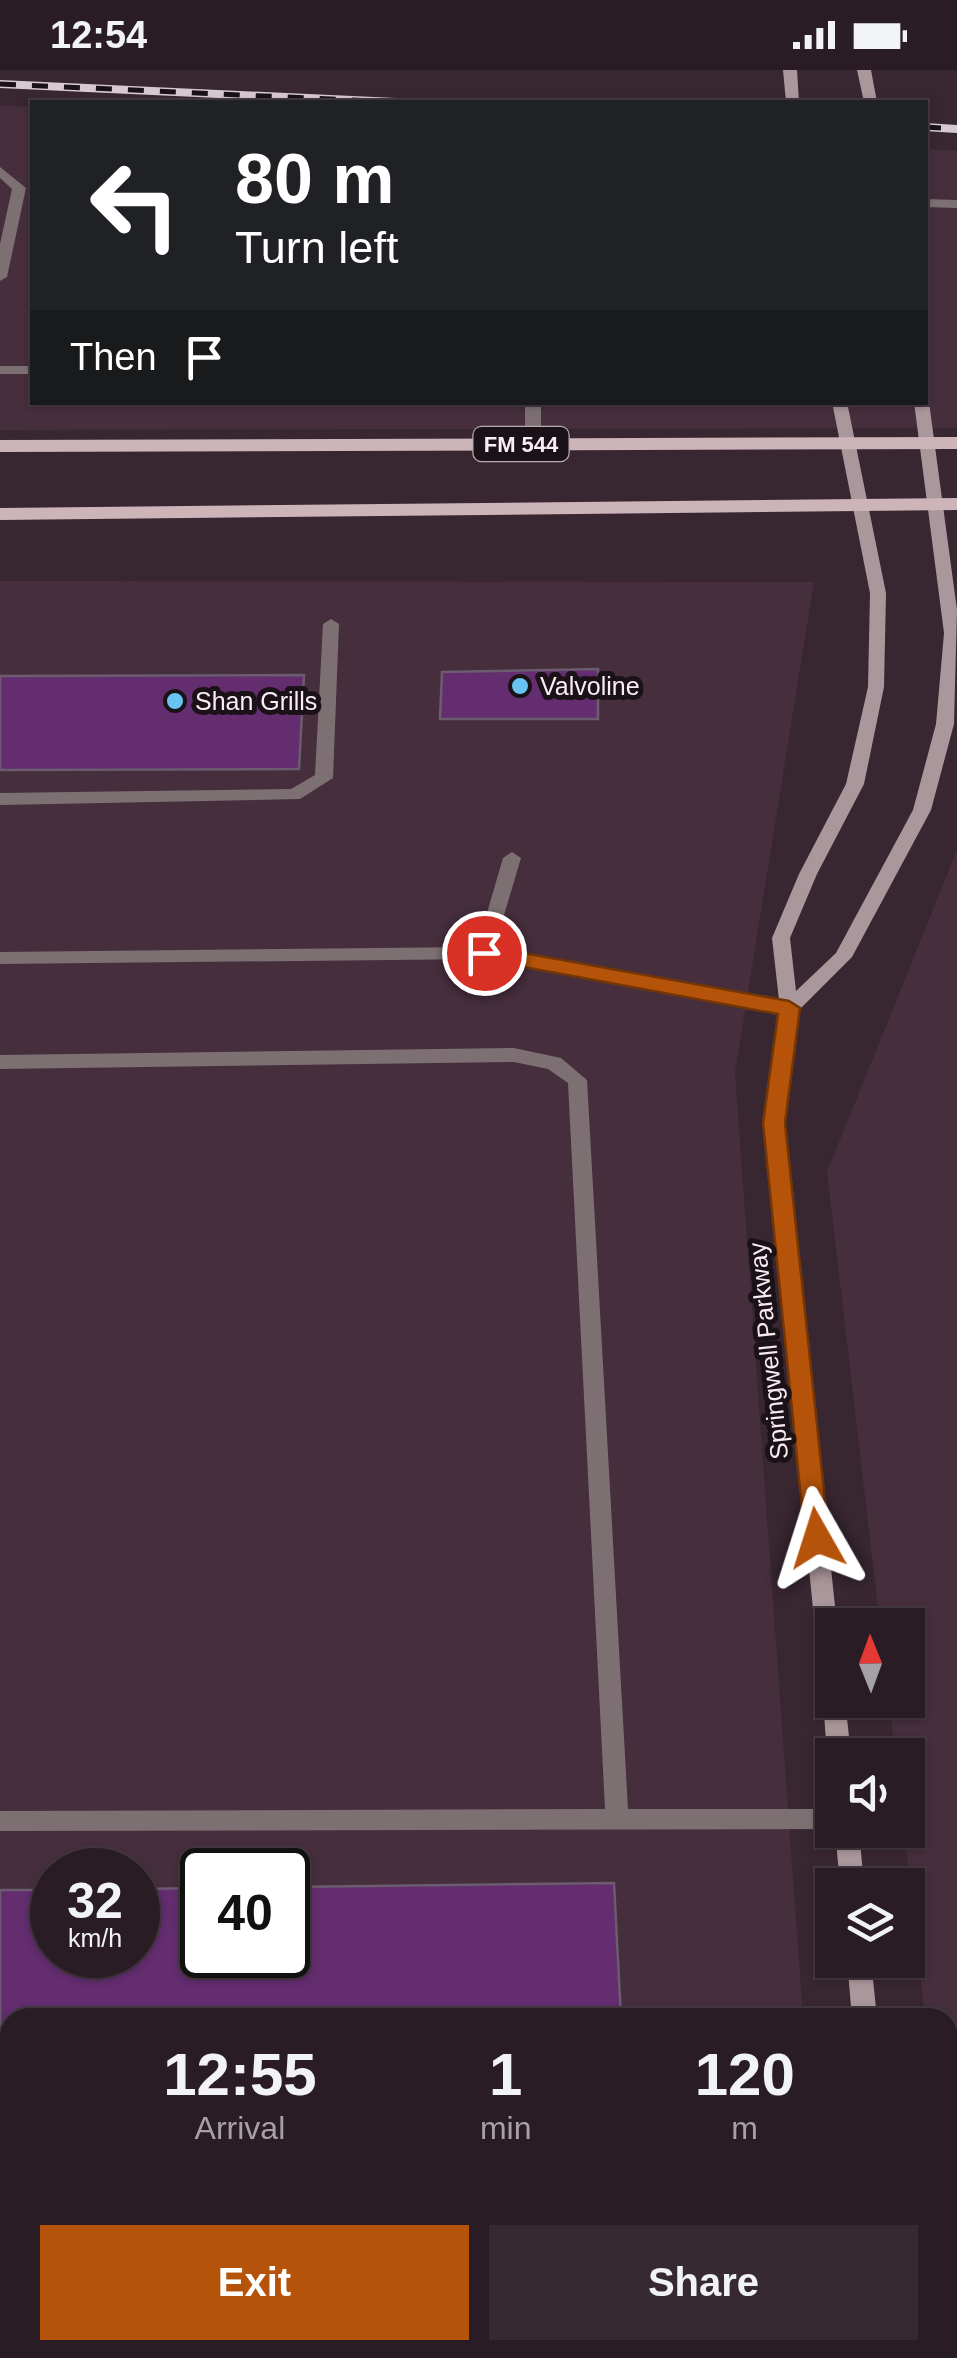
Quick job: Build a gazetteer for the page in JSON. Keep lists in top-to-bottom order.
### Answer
{
  "streets": {
    "main road": ["FM 544"],
    "street": ["Springwell Parkway"]
  },
  "crossings": [
    ["FM 544", "Springwell Parkway"]
  ],
  "places": ["Valvoline", "Shan Grills"],
  "north": "top",
  "page": {
    "status": "12:54",
    "turn": ["80 m", "Turn left"],
    "then": "Then",
    "speed": "32 km/h",
    "limit": "40",
    "eta": [
      "12:55",
      "Arrival",
      "1",
      "min",
      "120",
      "m"
    ],
    "buttons": ["Exit", "Share"]
  }
}
